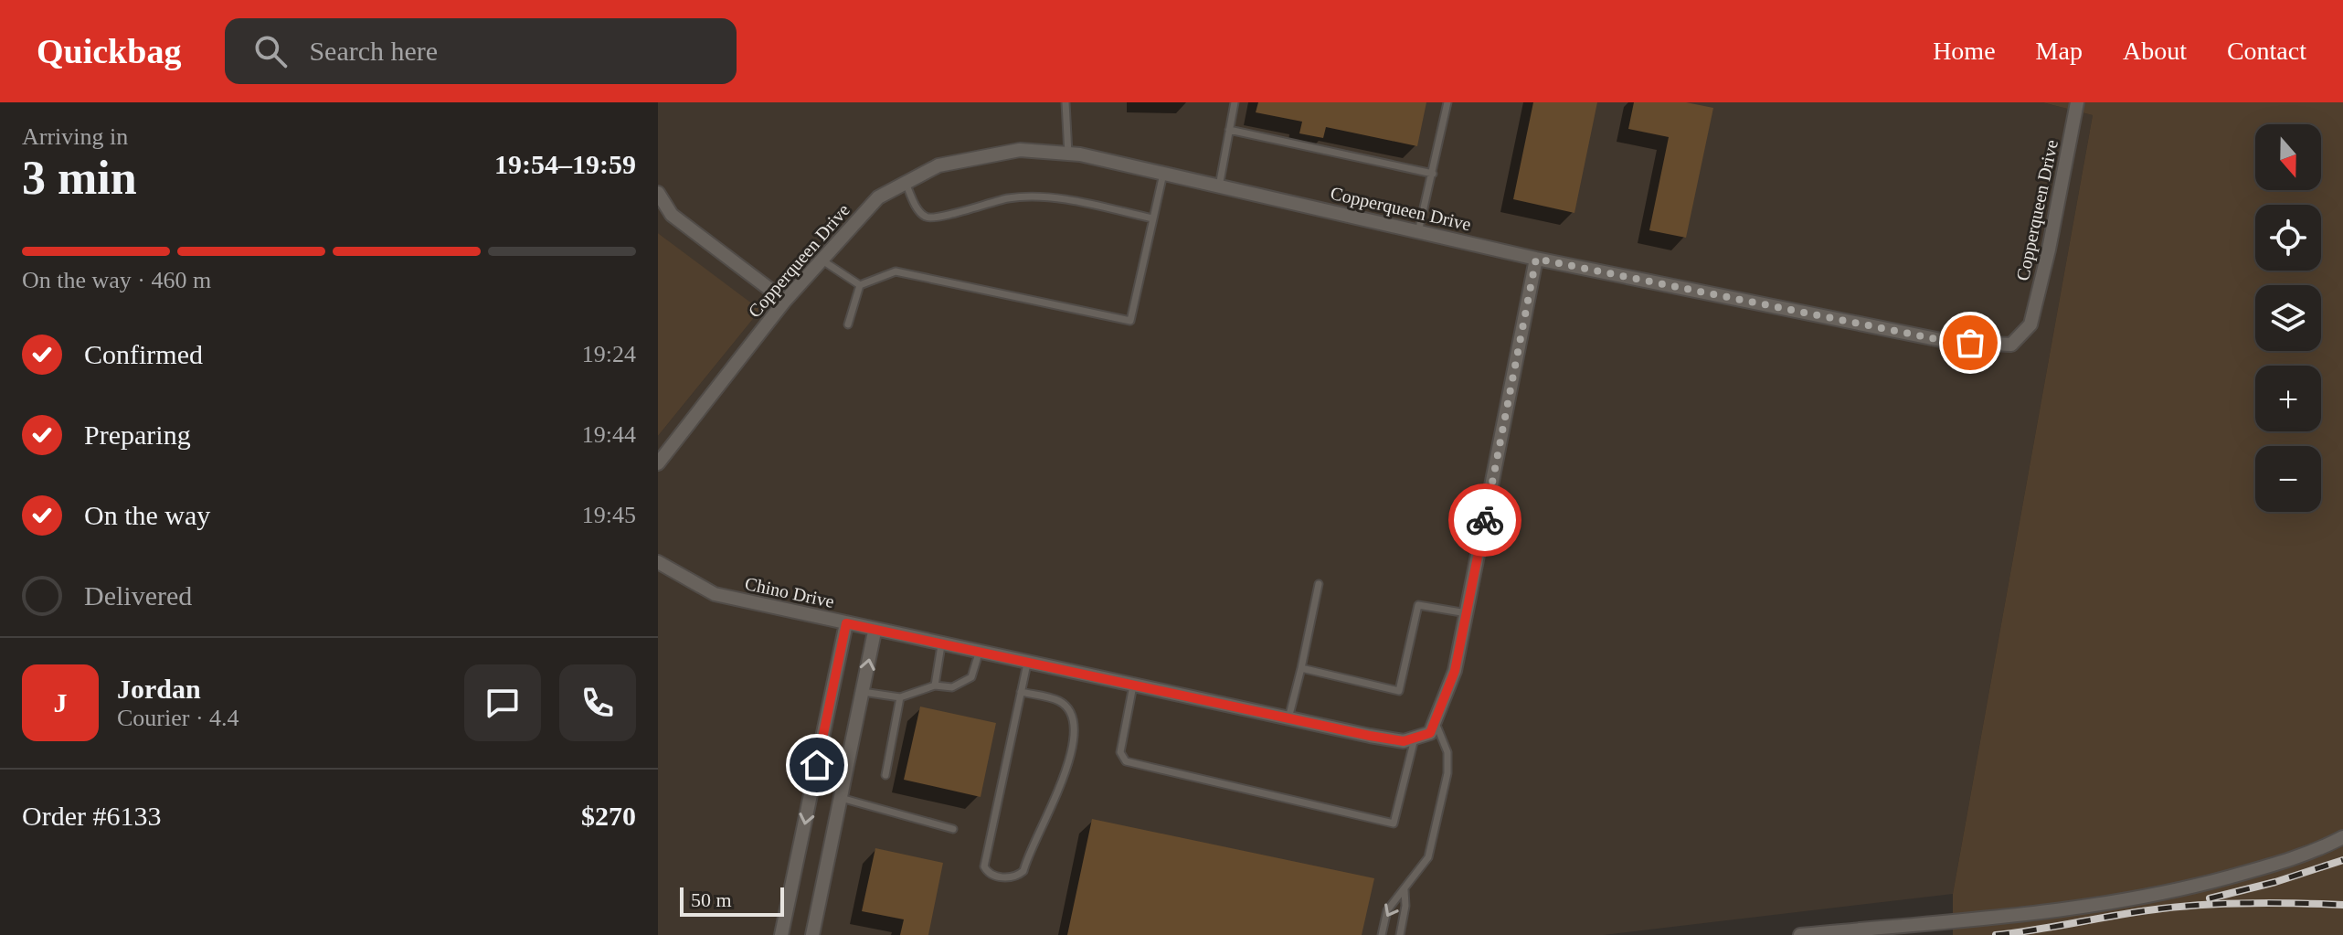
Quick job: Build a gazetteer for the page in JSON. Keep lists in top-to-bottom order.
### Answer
{
  "streets": {
    "street": ["Copperqueen Drive", "Chino Drive"]
  },
  "scale_bar": "50 m",
  "north": "bottom",
  "page": {
    "header": "Quickbag",
    "search": "Search here",
    "nav": [
      "Home",
      "Map",
      "About",
      "Contact"
    ],
    "heading": ["3 min", "Arriving in", "19:54–19:59"],
    "panel": [
      "Jordan",
      "Courier · 4.4",
      "Order #6133",
      "$270"
    ],
    "map_buttons": ["+", "−"],
    "bar": "On the way · 460 m",
    "list": [
      ["Confirmed", "19:24"],
      ["Preparing", "19:44"],
      ["On the way", "19:45"],
      "Delivered"
    ],
    "round": "J",
    "scale": "50 m"
  }
}
